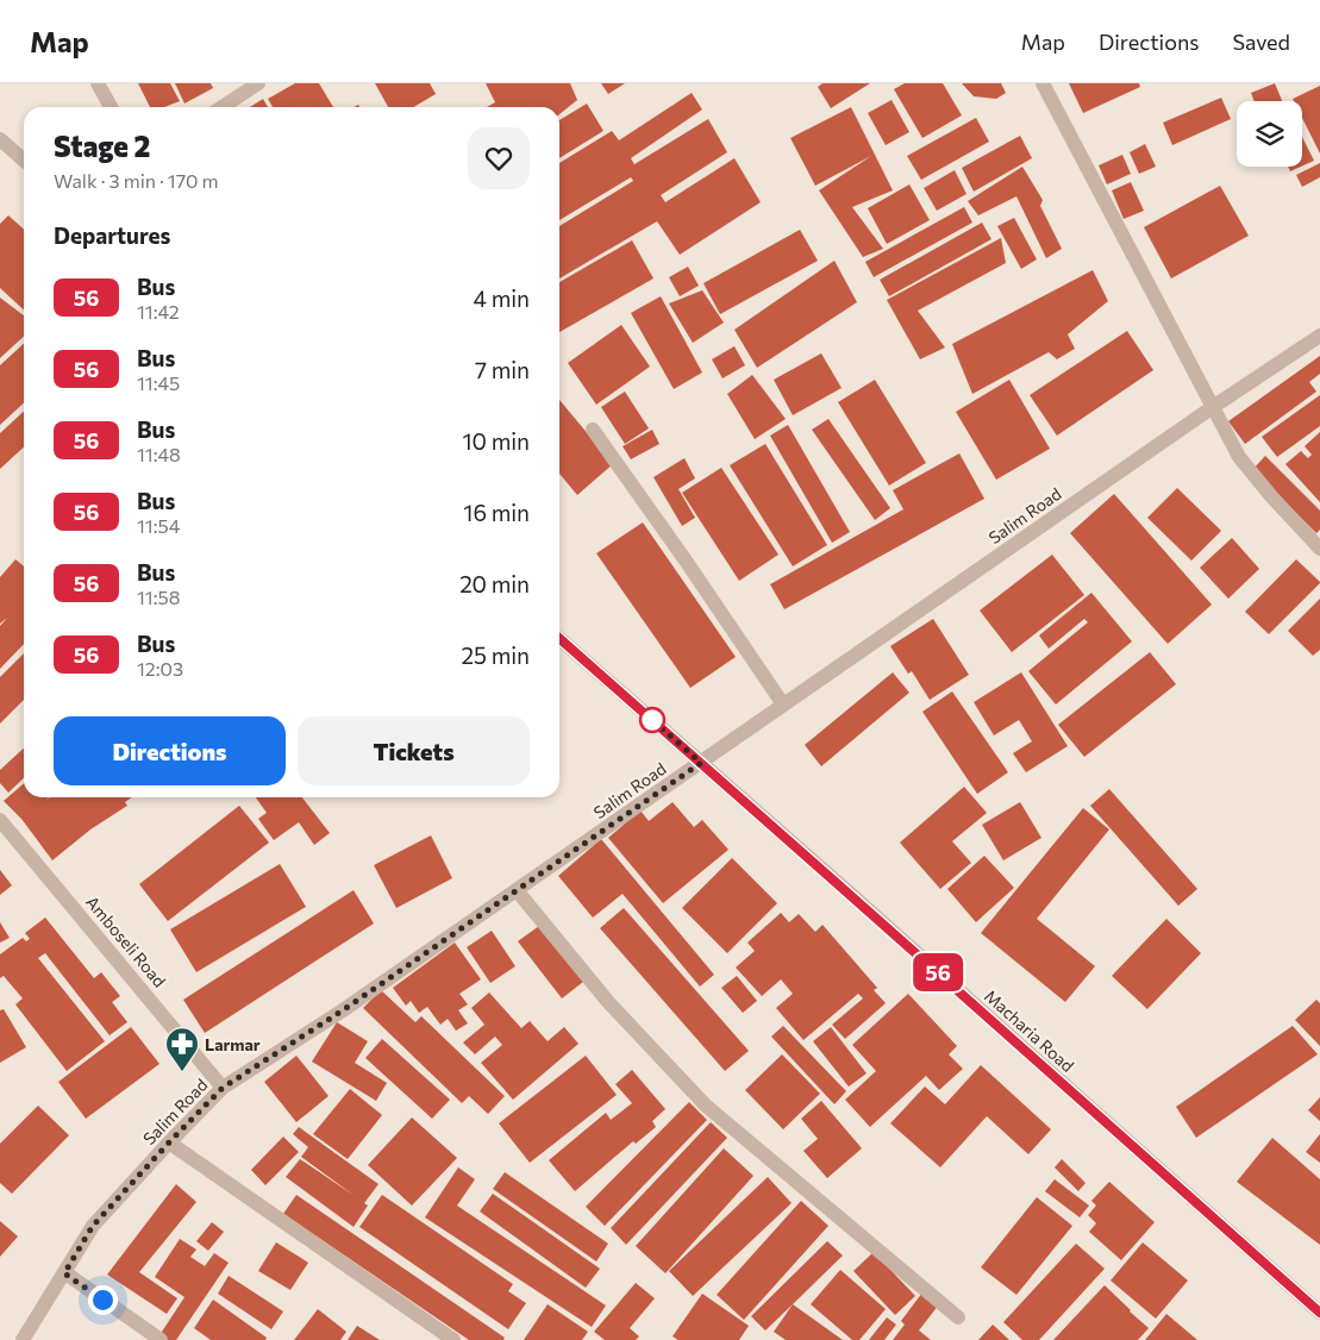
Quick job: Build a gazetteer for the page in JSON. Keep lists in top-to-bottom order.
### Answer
{
  "streets": {
    "street": ["Salim Road", "Amboseli Road", "Macharia Road"]
  },
  "crossings": [
    ["Salim Road", "Amboseli Road"],
    ["Salim Road", "Macharia Road"]
  ],
  "places": {
    "pharmacy": ["Larmar"]
  },
  "lines": ["bus line 56"],
  "page": {
    "header": "Map",
    "nav": ["Map", "Directions", "Saved"],
    "on_map": "56",
    "heading": [
      ["Stage 2", "Walk · 3 min · 170 m"],
      "Departures"
    ],
    "list": [
      {
        "mark": "56",
        "name": "Bus",
        "note": "11:42",
        "value": "4 min"
      },
      {
        "mark": "56",
        "name": "Bus",
        "note": "11:45",
        "value": "7 min"
      },
      {
        "mark": "56",
        "name": "Bus",
        "note": "11:48",
        "value": "10 min"
      },
      {
        "mark": "56",
        "name": "Bus",
        "note": "11:54",
        "value": "16 min"
      },
      {
        "mark": "56",
        "name": "Bus",
        "note": "11:58",
        "value": "20 min"
      },
      {
        "mark": "56",
        "name": "Bus",
        "note": "12:03",
        "value": "25 min"
      }
    ],
    "buttons": ["Directions", "Tickets"]
  }
}
